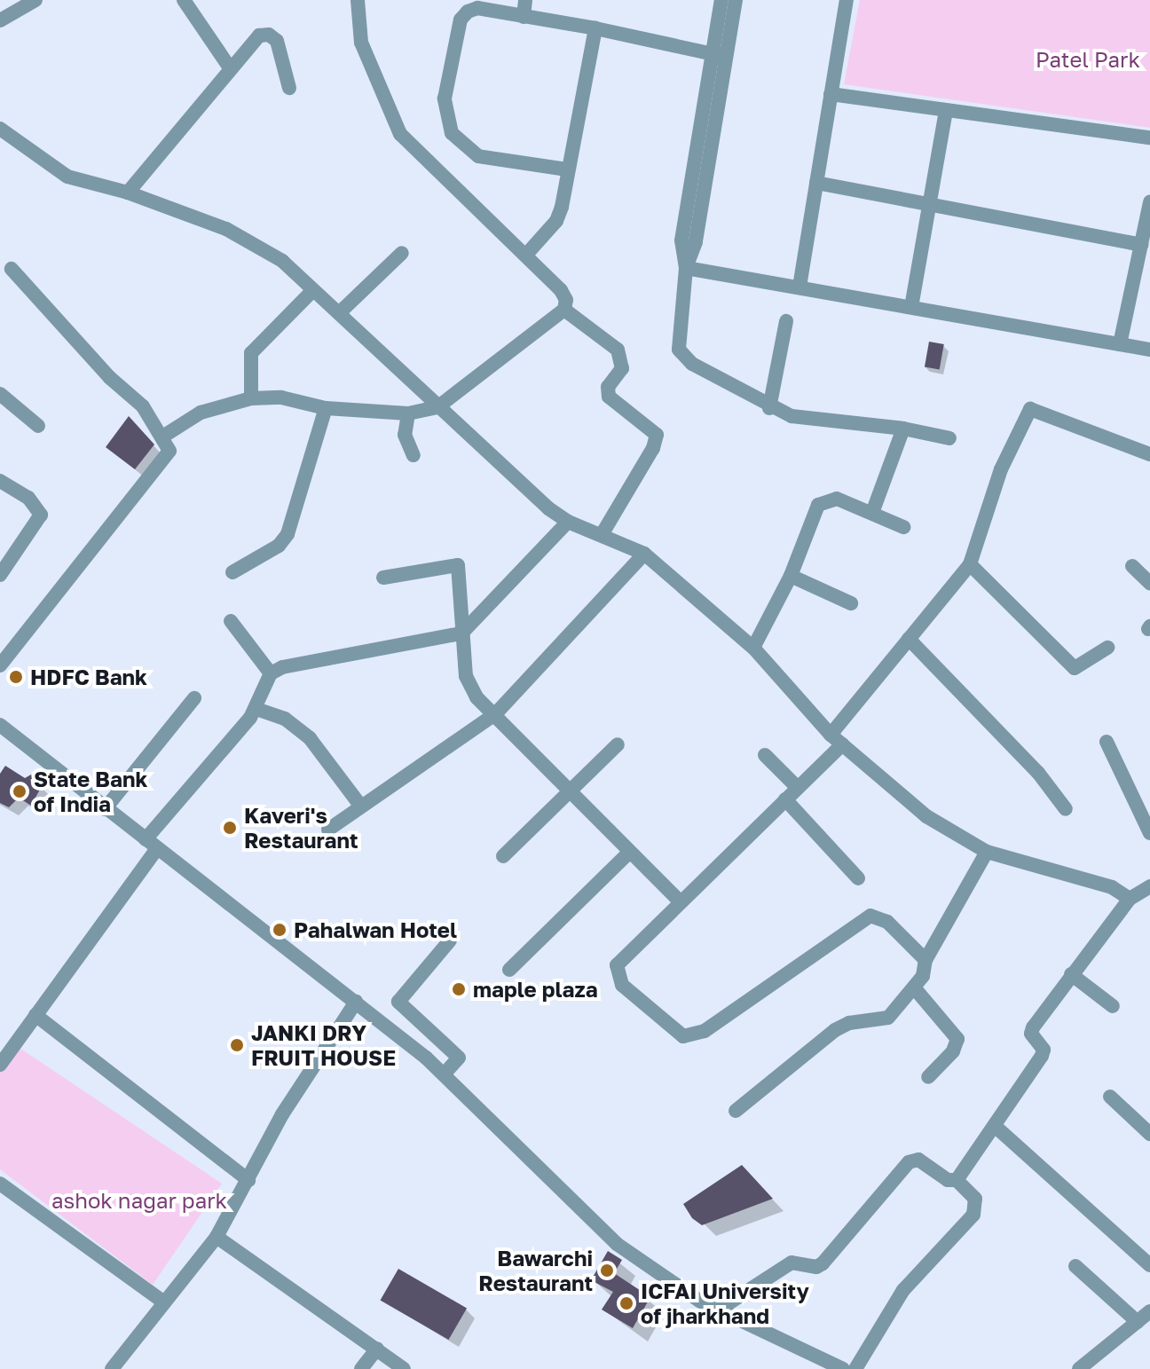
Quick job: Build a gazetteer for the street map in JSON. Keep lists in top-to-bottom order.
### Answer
{
  "parks": ["Patel Park", "ashok nagar park"],
  "places": [
    "HDFC Bank",
    "State Bank of India",
    "Kaveri's Restaurant",
    "Pahalwan Hotel",
    "maple plaza",
    "JANKI DRY FRUIT HOUSE",
    "Bawarchi Restaurant",
    "ICFAI University of jharkhand"
  ]
}
